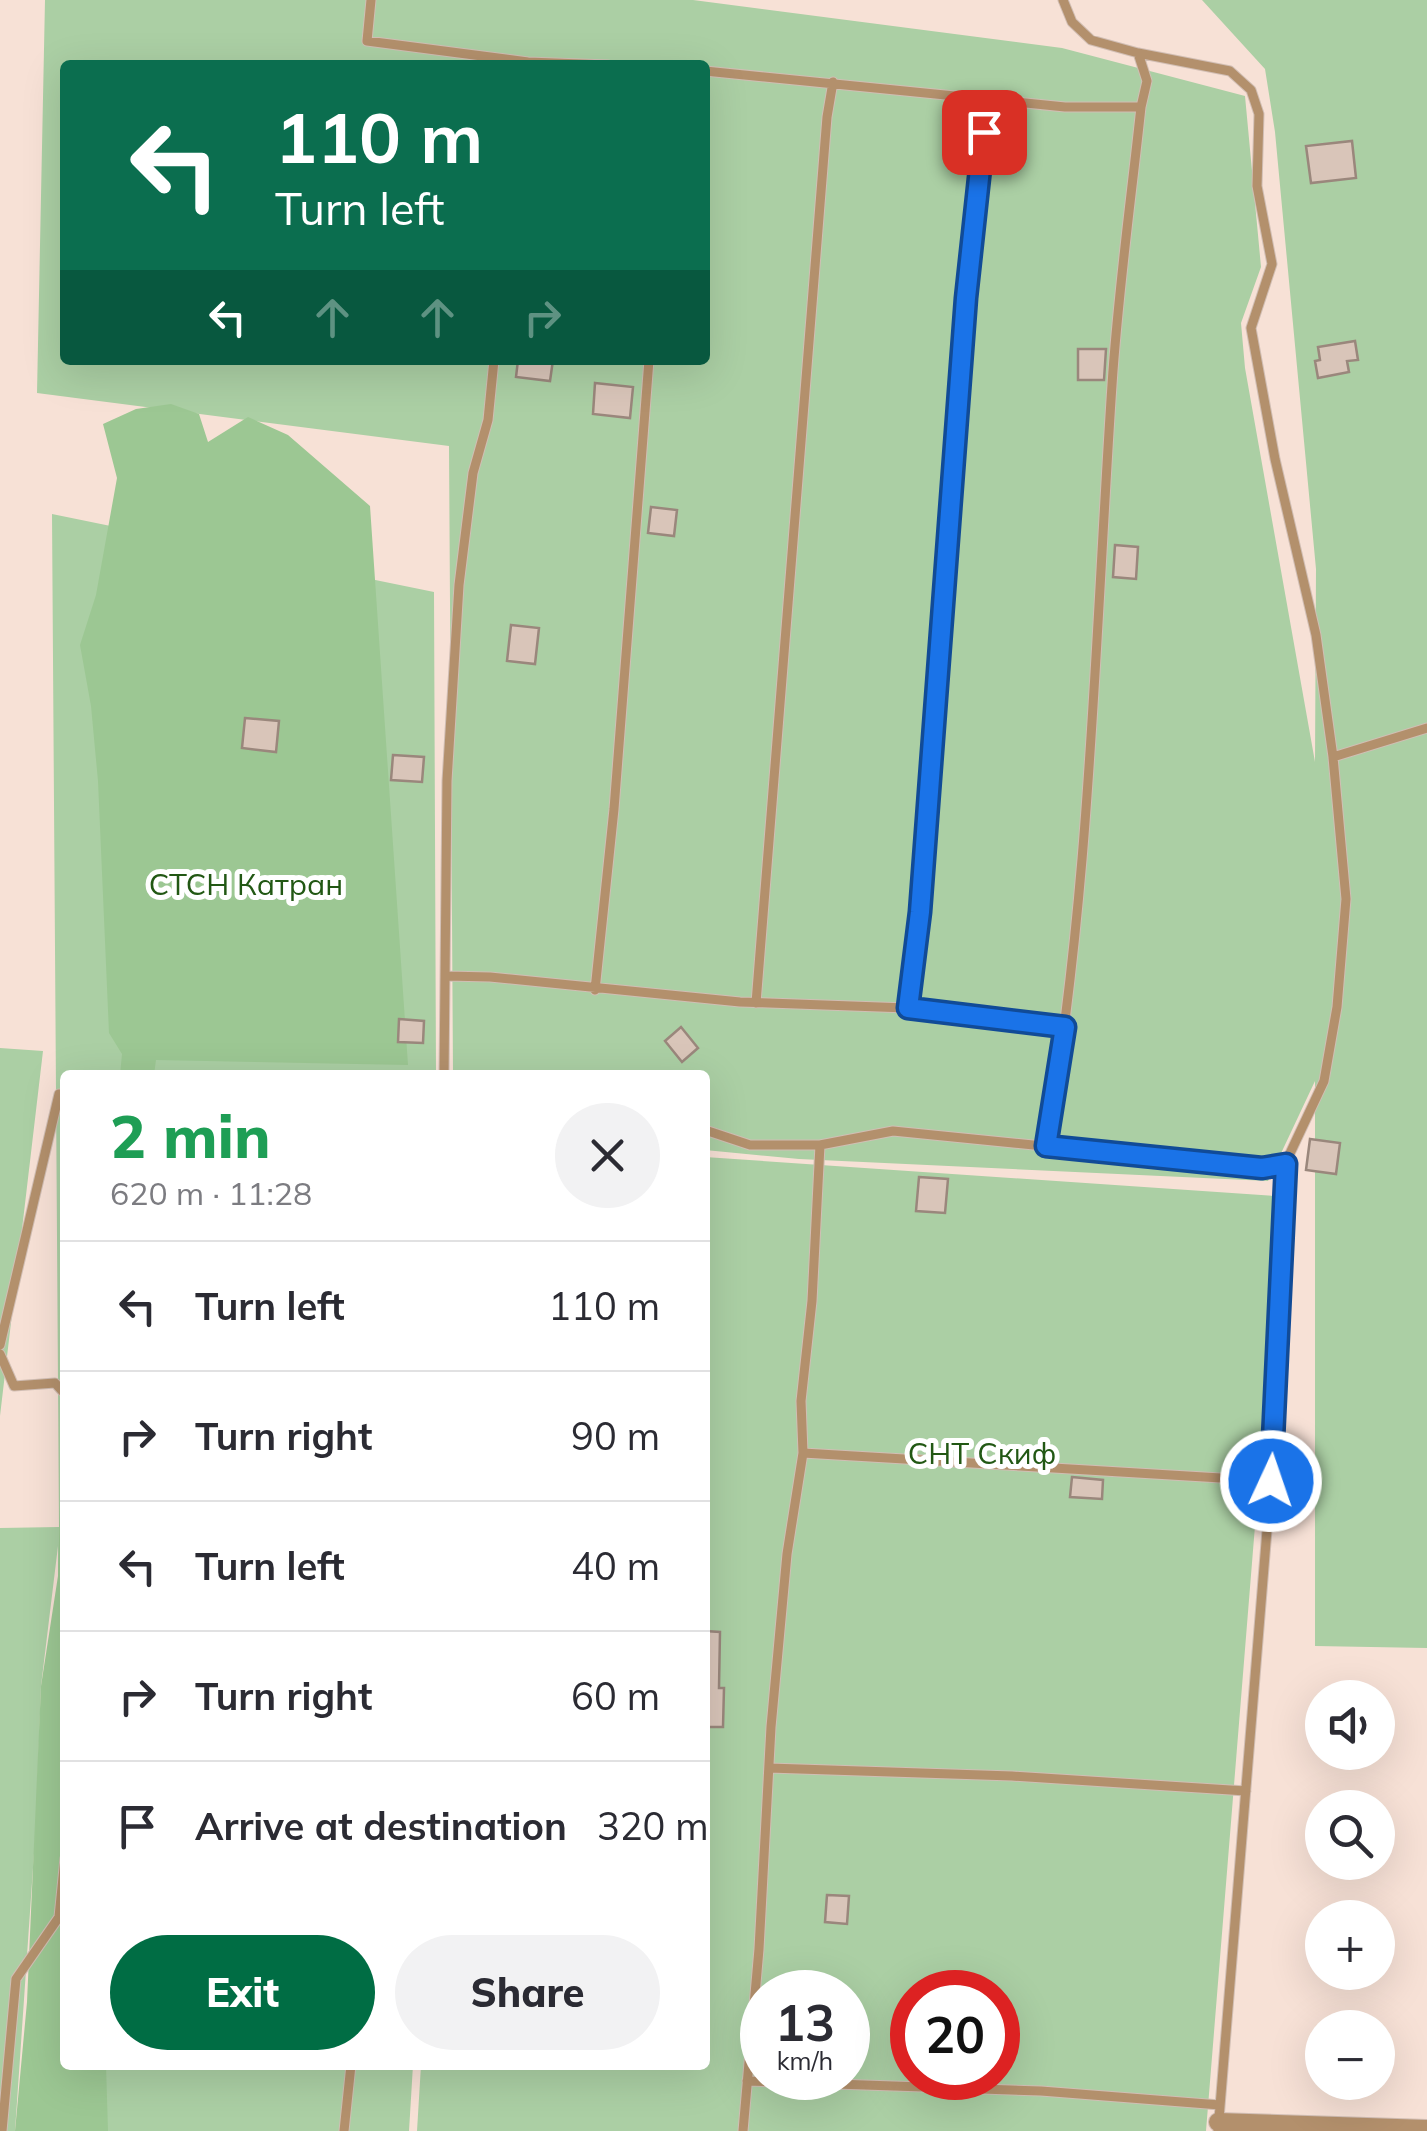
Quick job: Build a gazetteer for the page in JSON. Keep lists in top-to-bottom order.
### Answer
{
  "parks": ["СТСН Катран", "СНТ Скиф"],
  "page": {
    "turn": ["110 m", "Turn left"],
    "heading": ["2 min", "620 m · 11:28"],
    "list": [
      {
        "name": "Turn left",
        "value": "110 m"
      },
      {
        "name": "Turn right",
        "value": "90 m"
      },
      {
        "name": "Turn left",
        "value": "40 m"
      },
      {
        "name": "Turn right",
        "value": "60 m"
      },
      {
        "name": "Arrive at destination",
        "value": "320 m"
      }
    ],
    "map_buttons": ["+", "−"],
    "buttons": ["Exit", "Share"],
    "speed": "13 km/h",
    "limit": "20"
  }
}
